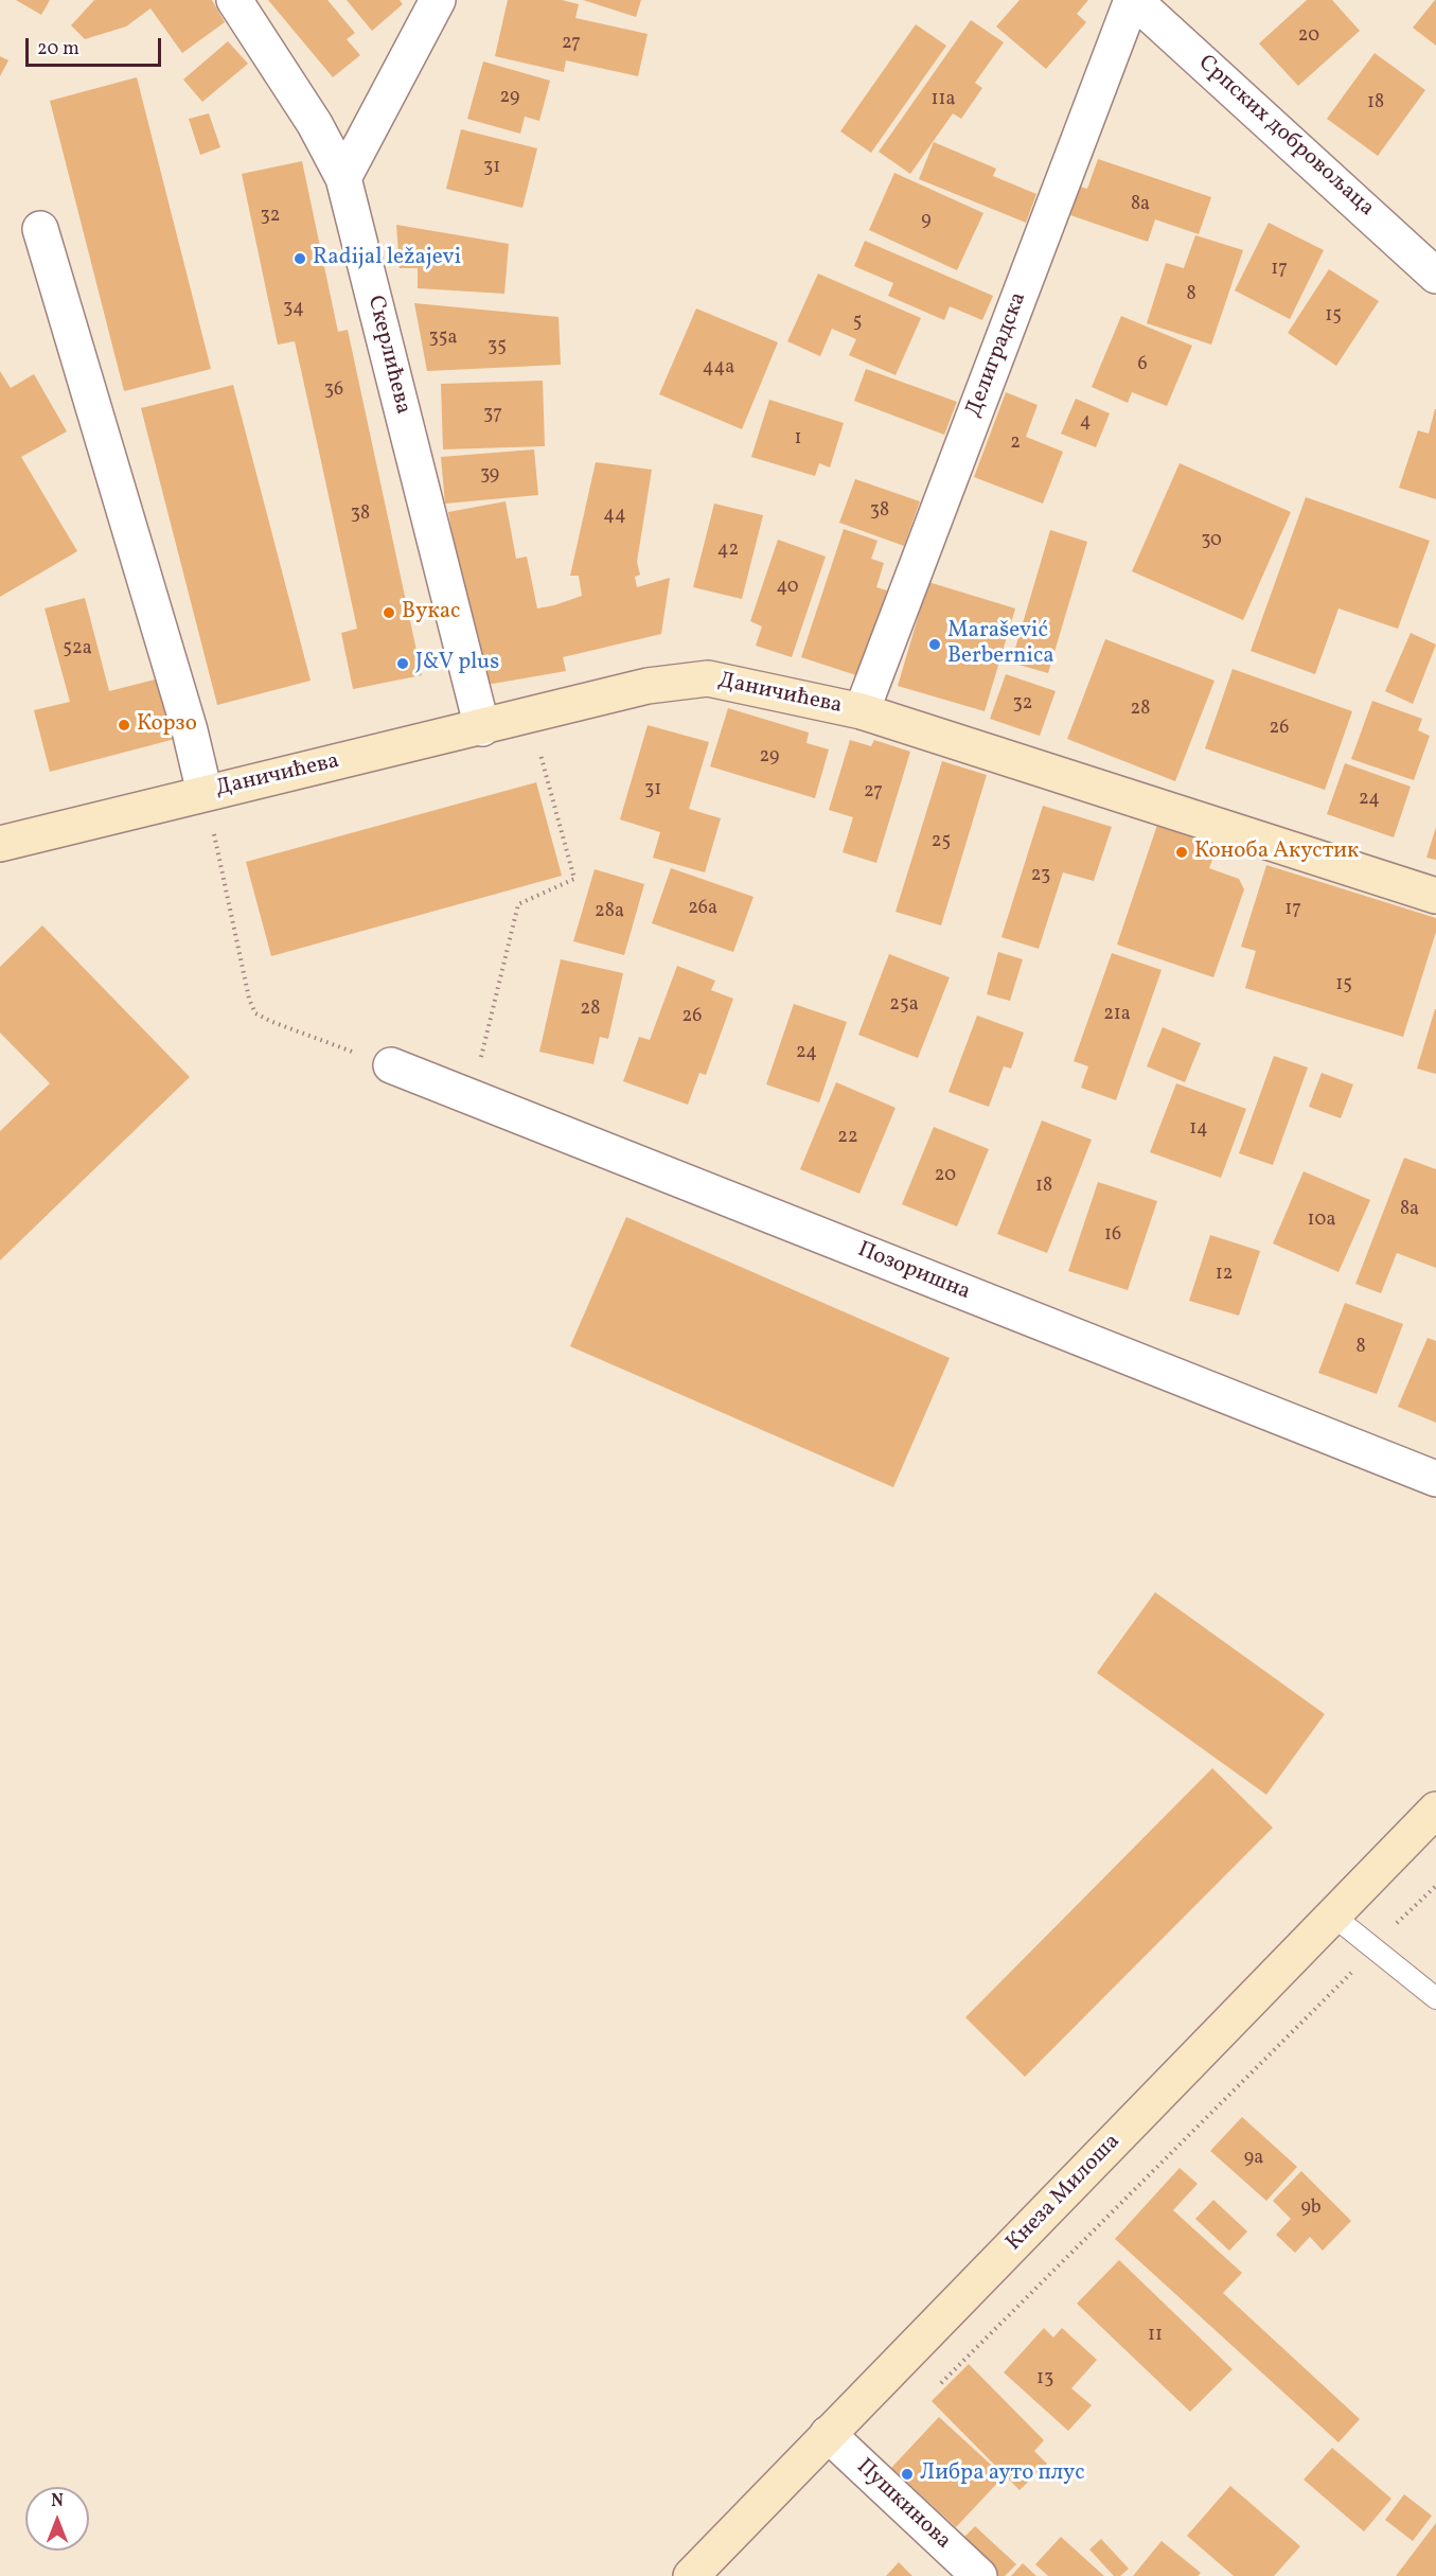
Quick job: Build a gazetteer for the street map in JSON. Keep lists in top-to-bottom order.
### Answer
{
  "streets": {
    "street": [
      "Српских добровољаца",
      "Скерлићева",
      "Делиградска",
      "Даничићева",
      "Позоришна",
      "Кнеза Милоша",
      "Пушкинова"
    ]
  },
  "crossings": [
    ["Српских добровољаца", "Делиградска"],
    ["Скерлићева", "Даничићева"],
    ["Делиградска", "Даничићева"],
    ["Кнеза Милоша", "Пушкинова"]
  ],
  "places": [
    "Radijal ležajevi",
    "Вукас",
    "Marašević Berbernica",
    "J&V plus",
    "Корзо",
    "Коноба Акустик",
    "Либра ауто плус"
  ],
  "house_numbers": [
    "20",
    "27",
    "29",
    "11a",
    "18",
    "31",
    "8a",
    "32",
    "9",
    "17",
    "8",
    "34",
    "15",
    "5",
    "35a",
    "35",
    "6",
    "44a",
    "36",
    "37",
    "4",
    "1",
    "2",
    "39",
    "38",
    "38",
    "44",
    "30",
    "42",
    "40",
    "52a",
    "32",
    "28",
    "26",
    "29",
    "31",
    "27",
    "24",
    "25",
    "23",
    "26a",
    "17",
    "28a",
    "15",
    "25a",
    "28",
    "21a",
    "26",
    "24",
    "14",
    "22",
    "20",
    "18",
    "8a",
    "10a",
    "16",
    "12",
    "8",
    "9a",
    "9b",
    "11",
    "13"
  ],
  "scale_bar": "20 m",
  "north": "top"
}
